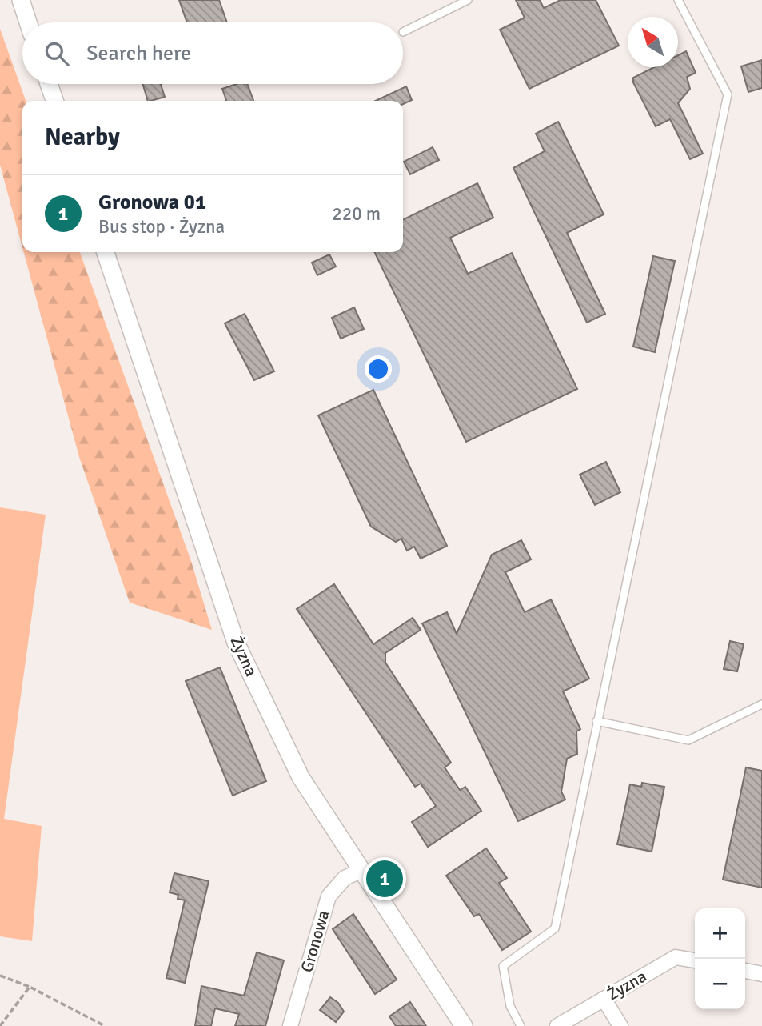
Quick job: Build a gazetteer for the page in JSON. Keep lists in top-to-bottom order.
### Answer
{
  "streets": {
    "street": ["Żyzna", "Gronowa"]
  },
  "crossings": [
    ["Żyzna", "Gronowa"]
  ],
  "north": "top left",
  "page": {
    "search": "Search here",
    "heading": "Nearby",
    "list": [
      {
        "mark": "1",
        "name": "Gronowa 01",
        "note": "Bus stop · Żyzna",
        "value": "220 m"
      }
    ],
    "pins": "1",
    "map_buttons": ["+", "−"]
  }
}
